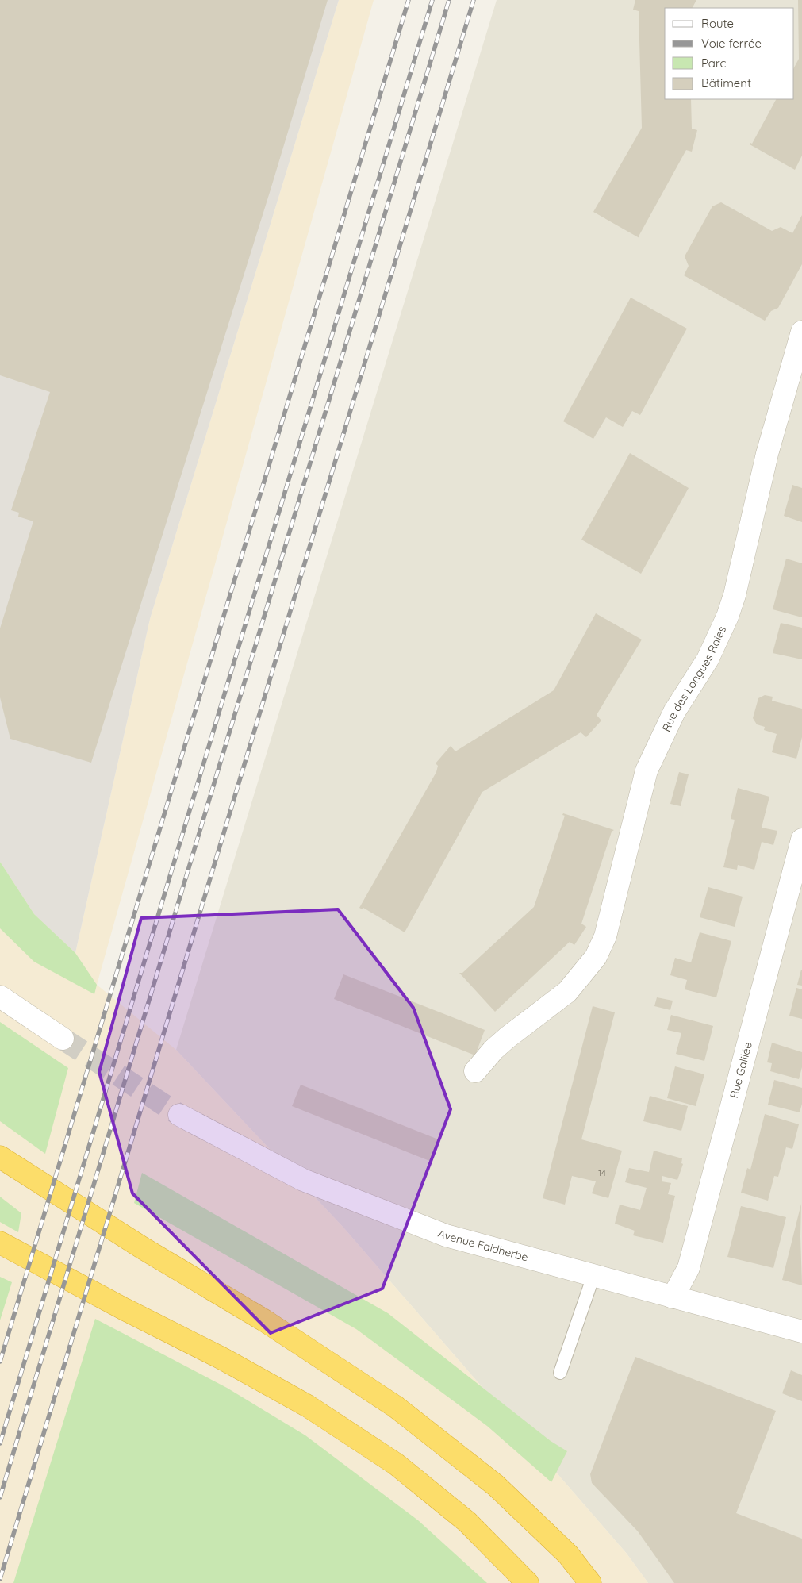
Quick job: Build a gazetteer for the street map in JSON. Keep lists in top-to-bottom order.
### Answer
{
  "streets": {
    "street": ["Rue des Longues Raies", "Rue Galilée", "Avenue Faidherbe"]
  },
  "crossings": [
    ["Rue Galilée", "Avenue Faidherbe"]
  ],
  "house_numbers": ["14"],
  "legend": [
    "Route",
    "Voie ferrée",
    "Parc",
    "Bâtiment"
  ]
}
